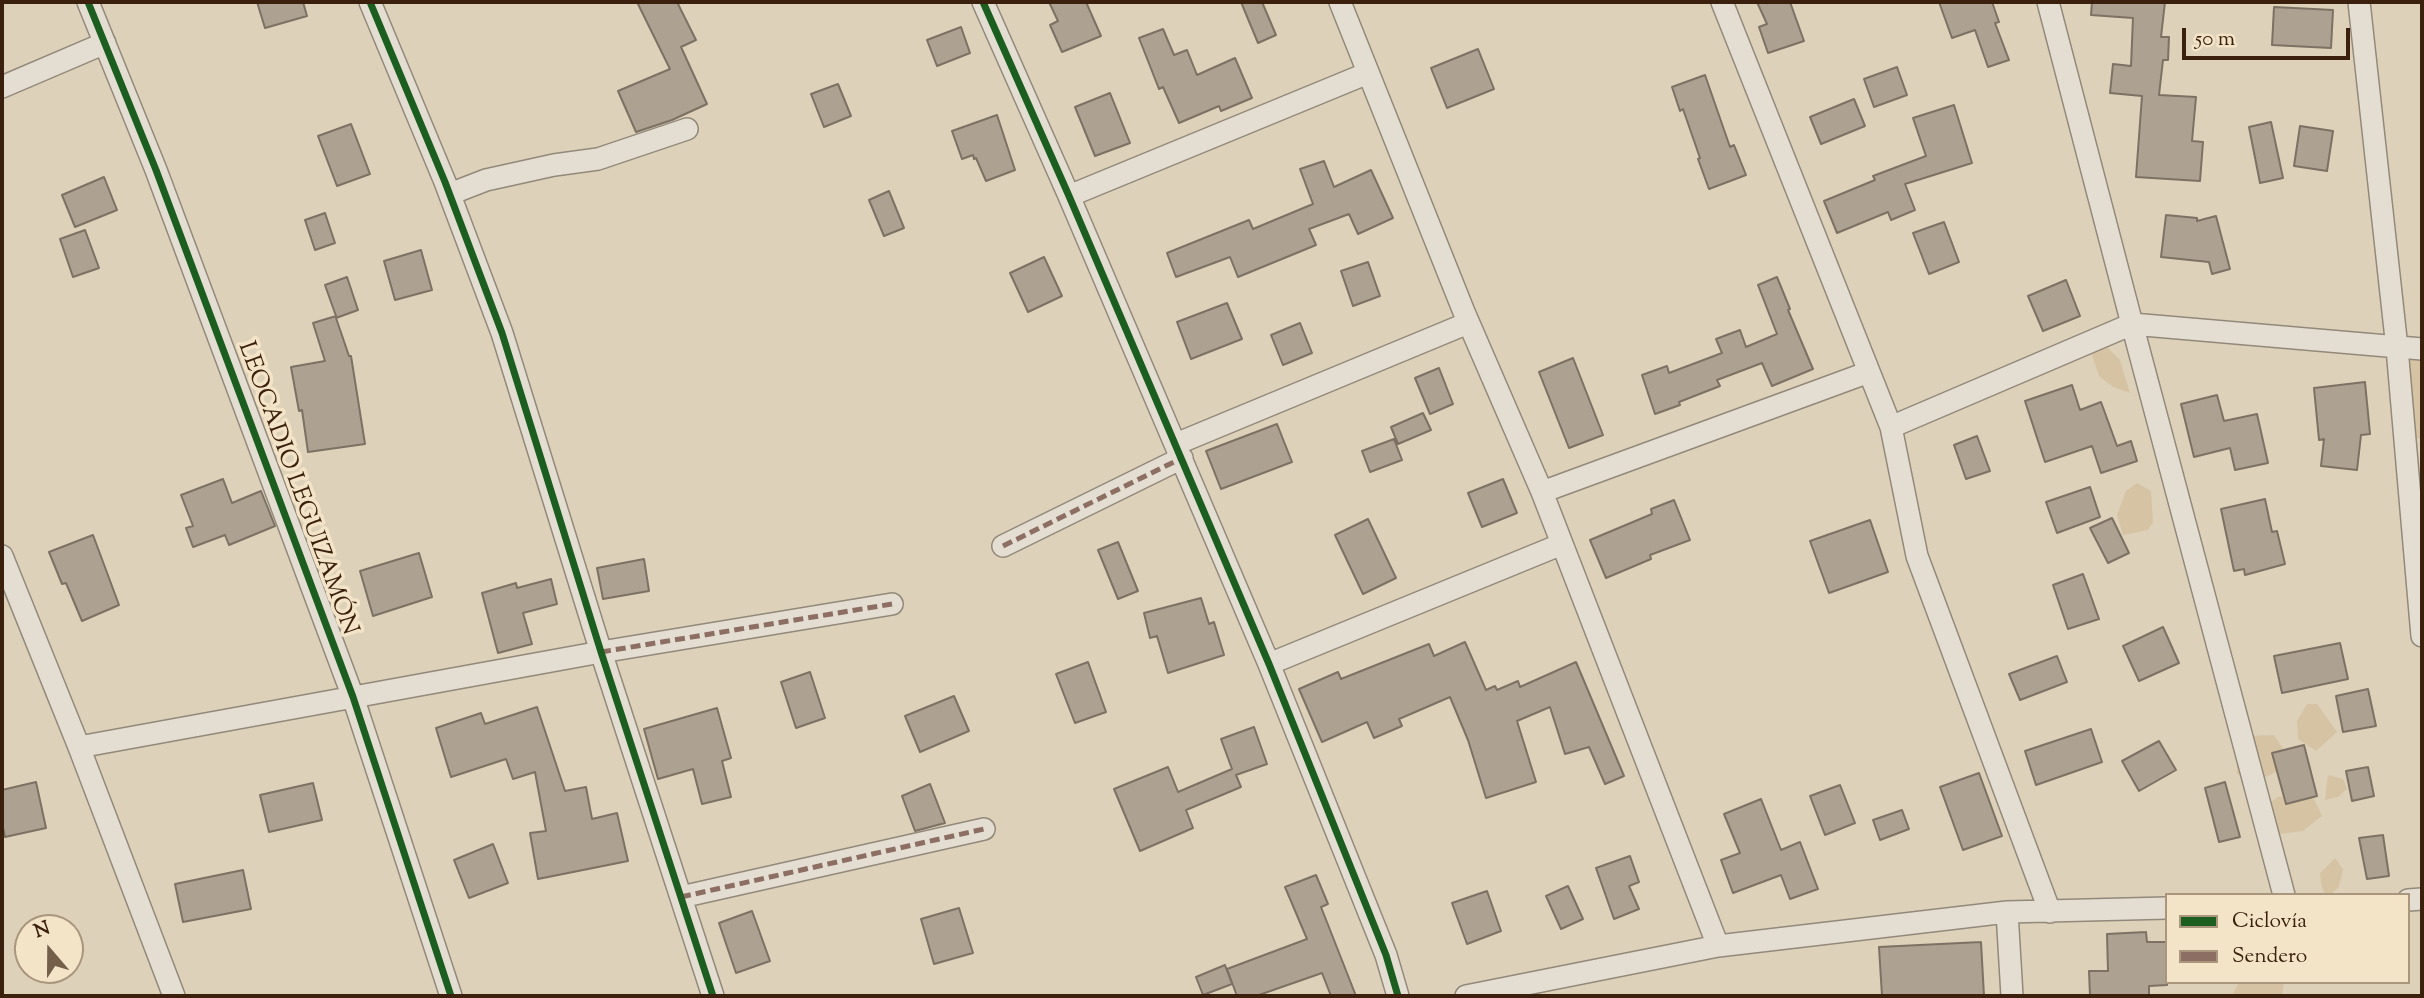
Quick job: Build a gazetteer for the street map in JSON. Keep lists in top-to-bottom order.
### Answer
{
  "streets": {
    "street": ["LEOCADIO LEGUIZAMÓN"]
  },
  "legend": ["Ciclovía", "Sendero"],
  "scale_bar": "50 m",
  "north": "top"
}
